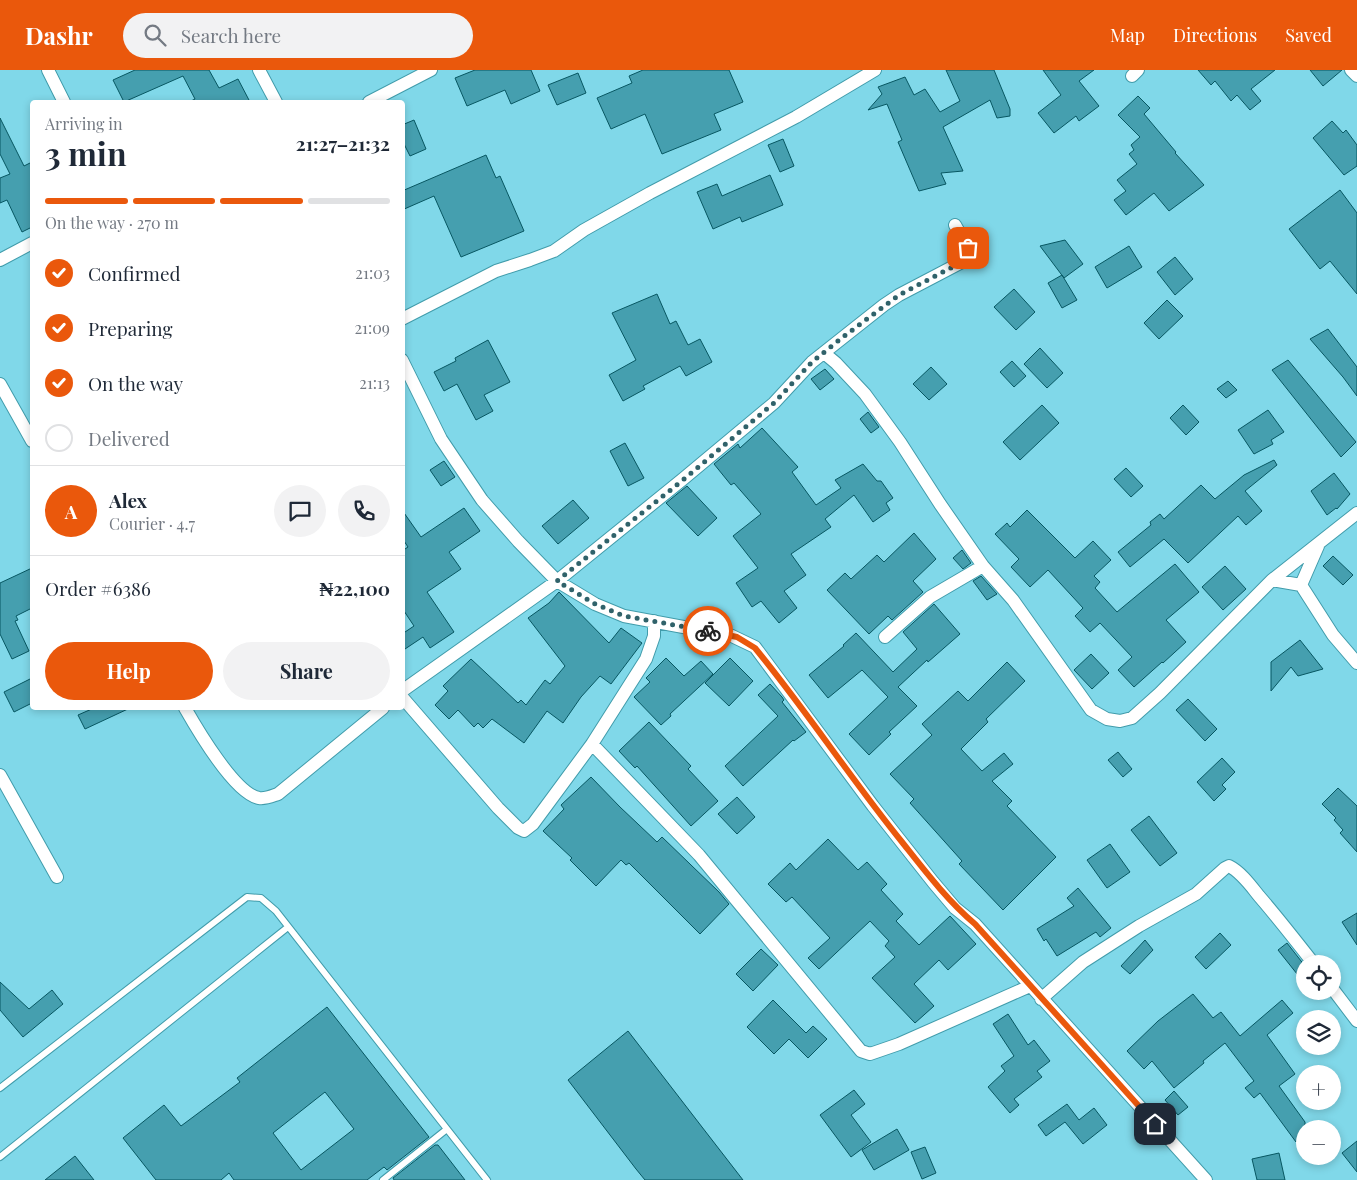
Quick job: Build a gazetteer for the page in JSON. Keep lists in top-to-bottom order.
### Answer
{
  "page": {
    "header": "Dashr",
    "search": "Search here",
    "nav": ["Map", "Directions", "Saved"],
    "heading": ["3 min", "Arriving in", "21:27–21:32"],
    "panel": [
      "Alex",
      "Courier · 4.7",
      "Order #6386",
      "₦22,100"
    ],
    "bar": "On the way · 270 m",
    "list": [
      ["Confirmed", "21:03"],
      ["Preparing", "21:09"],
      ["On the way", "21:13"],
      "Delivered"
    ],
    "round": "A",
    "buttons": ["Help", "Share"],
    "map_buttons": ["+", "−"]
  }
}
